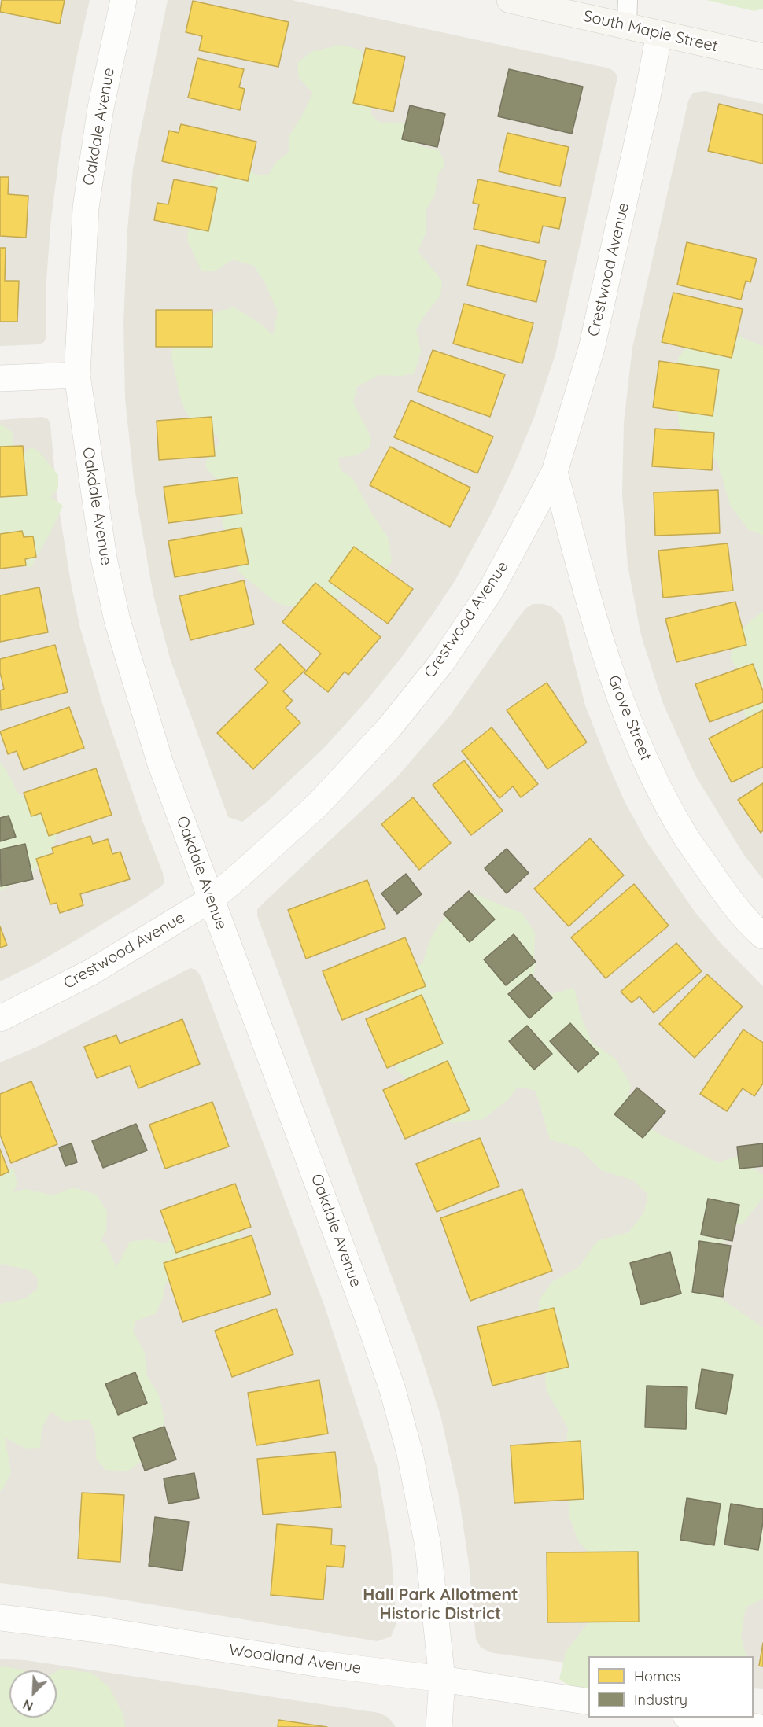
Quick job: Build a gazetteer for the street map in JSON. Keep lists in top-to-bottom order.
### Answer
{
  "streets": {
    "main road": ["South Maple Street"],
    "street": [
      "Oakdale Avenue",
      "Crestwood Avenue",
      "Grove Street",
      "Woodland Avenue"
    ]
  },
  "crossings": [
    ["South Maple Street", "Crestwood Avenue"],
    ["Oakdale Avenue", "Crestwood Avenue"],
    ["Oakdale Avenue", "Woodland Avenue"],
    ["Crestwood Avenue", "Grove Street"]
  ],
  "districts": ["Hall Park Allotment Historic District"],
  "legend": ["Homes", "Industry"],
  "north": "bottom left"
}
